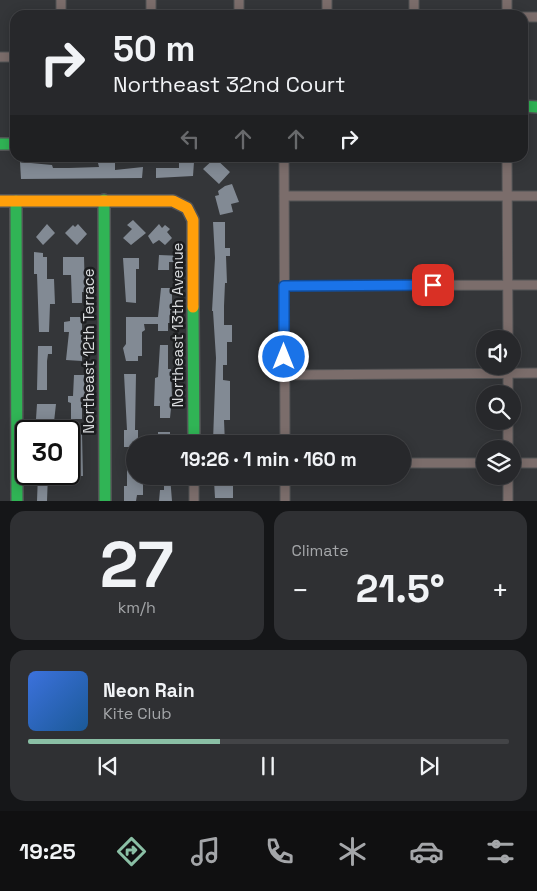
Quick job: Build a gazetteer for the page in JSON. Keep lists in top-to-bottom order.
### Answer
{
  "streets": {
    "street": ["Northeast 13th Avenue", "Northeast 12th Terrace"]
  },
  "crossings": [
    ["Northeast 13th Avenue", "Northeast 12th Terrace"]
  ],
  "page": {
    "turn": ["50 m", "Northeast 32nd Court"],
    "limit": "30",
    "trip": "19:26 · 1 min · 160 m",
    "tile": [
      ["27", "km/h"],
      "Climate"
    ],
    "heat": ["−", "21.5°", "+"],
    "song": ["Neon Rain", "Kite Club"],
    "tabs": "19:25"
  }
}
